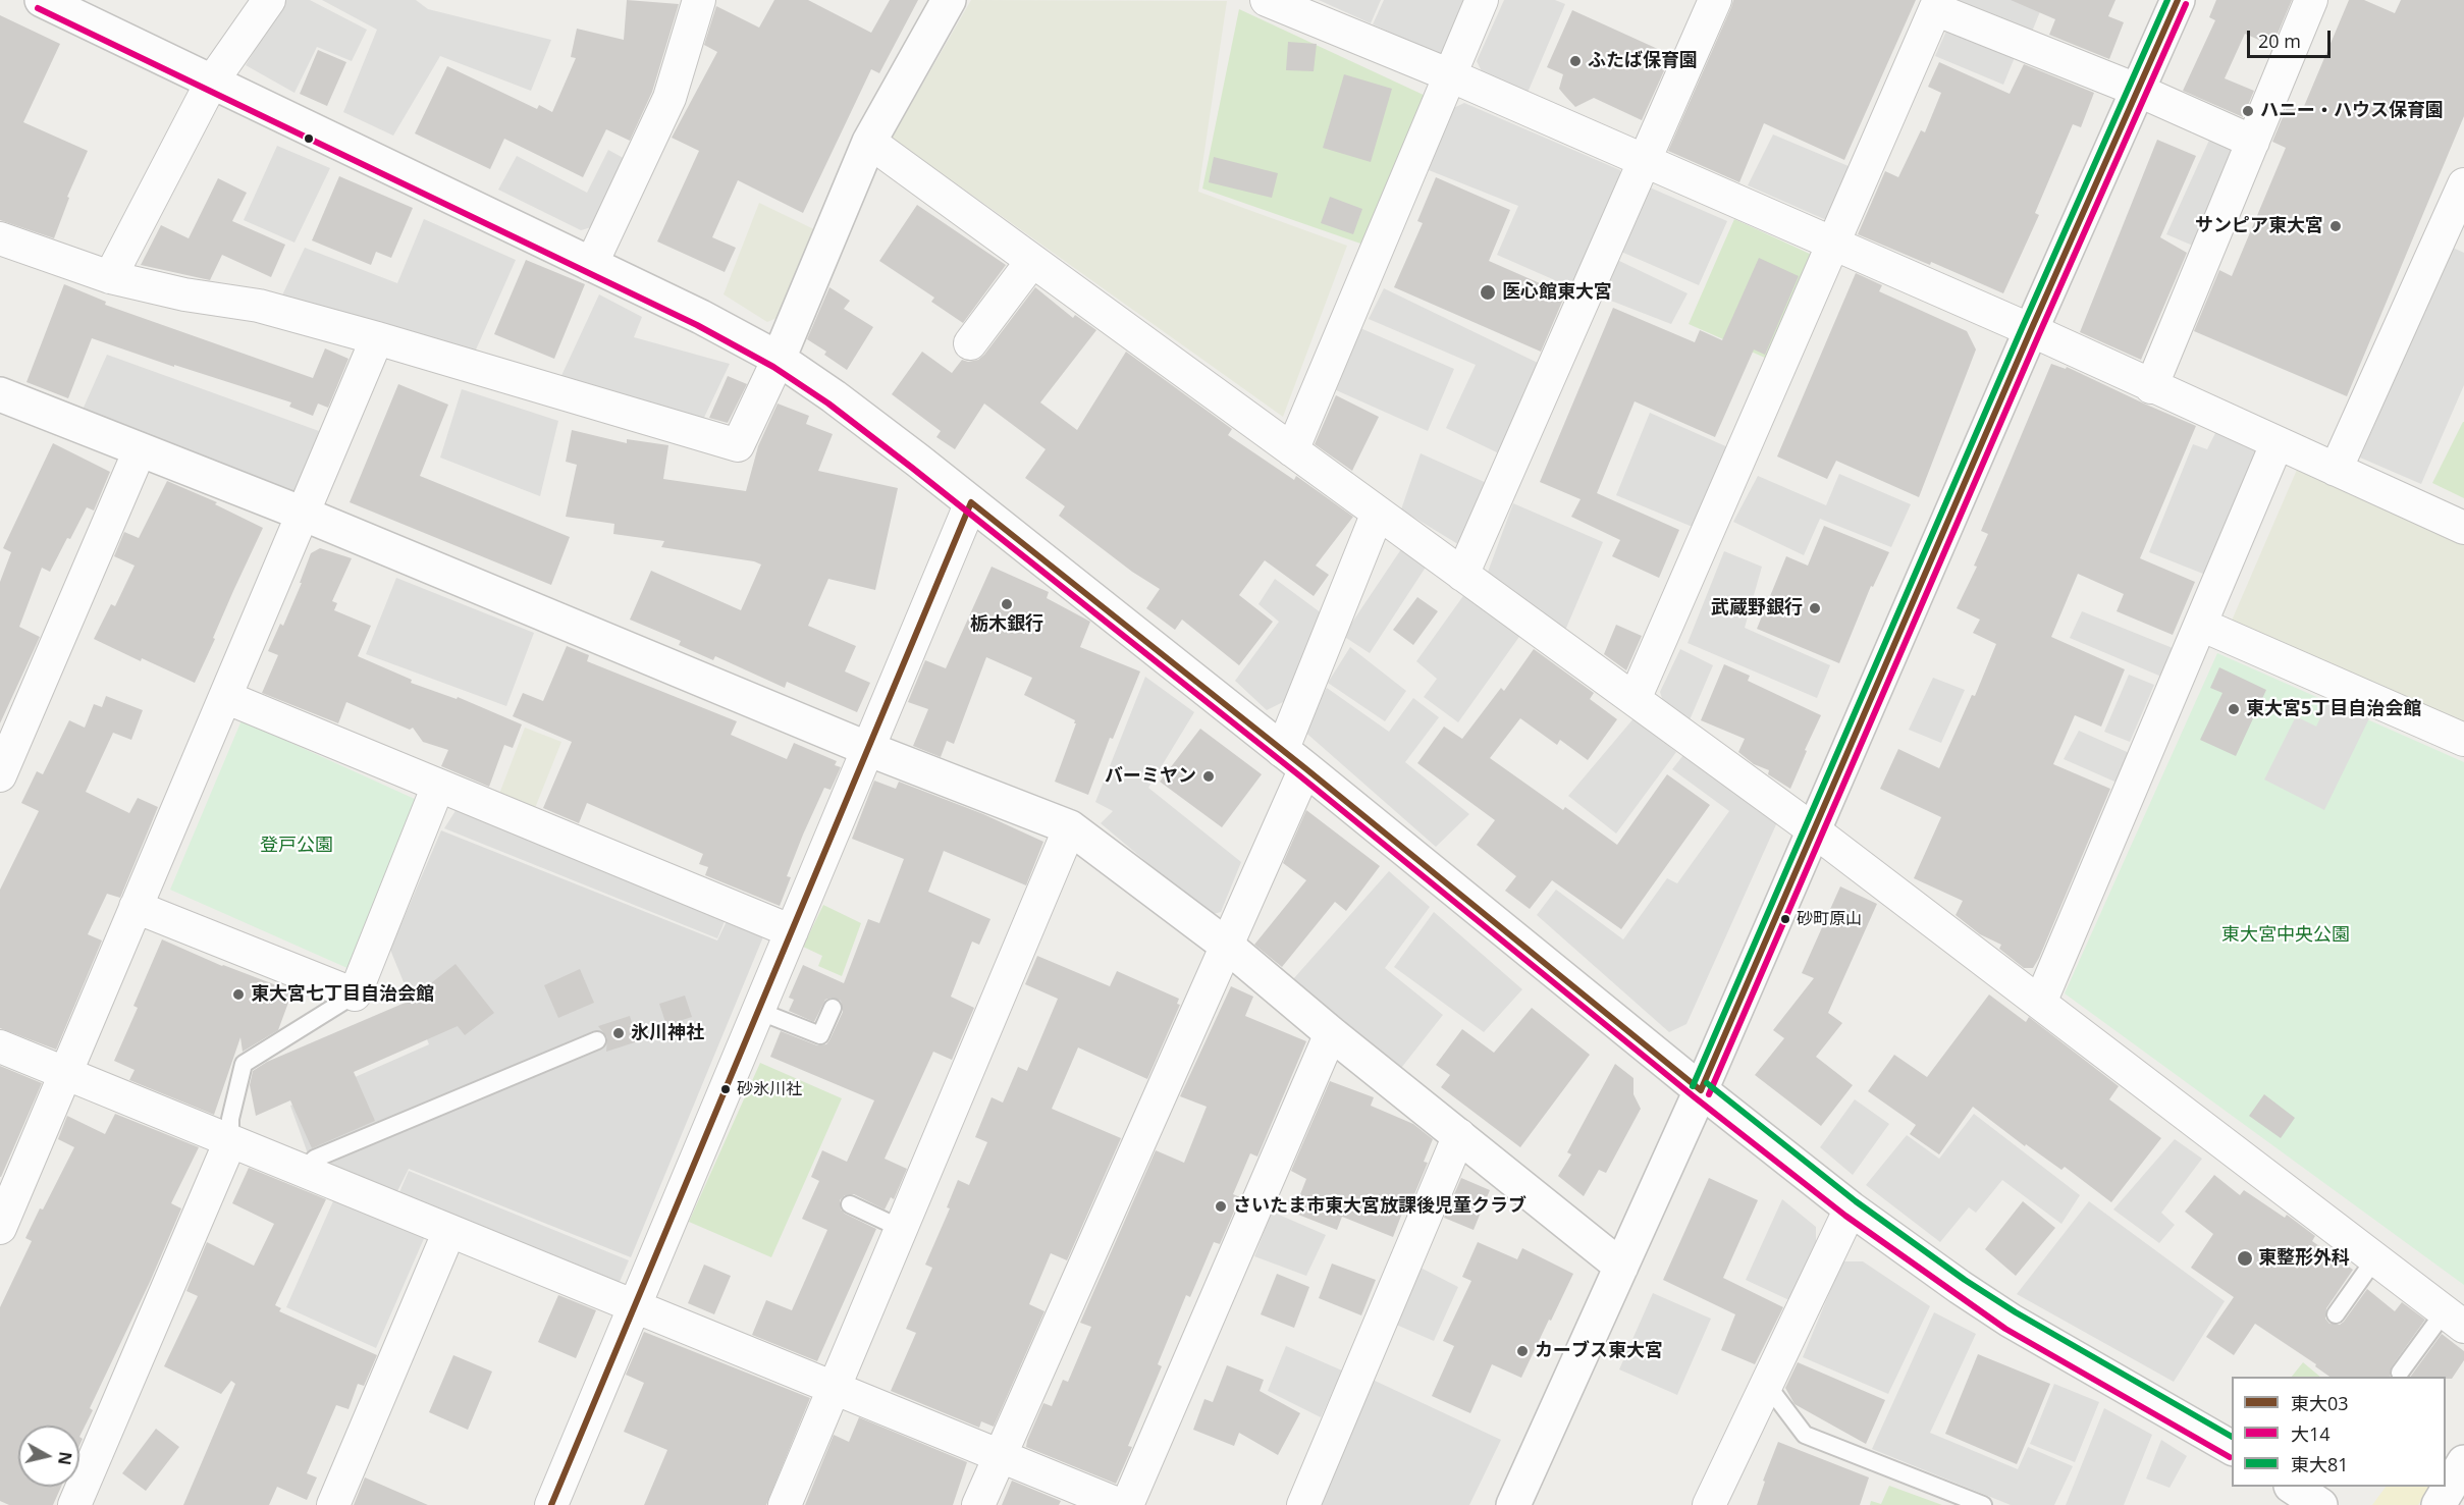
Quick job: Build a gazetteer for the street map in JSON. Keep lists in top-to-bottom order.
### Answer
{
  "parks": ["登戸公園", "東大宮中央公園"],
  "places": [
    "ふたば保育園",
    "ハニー・ハウス保育園",
    "サンピア東大宮",
    "医心館東大宮",
    "栃木銀行",
    "武蔵野銀行",
    "東大宮5丁目自治会館",
    "バーミヤン",
    "砂町原山",
    "東大宮七丁目自治会館",
    "氷川神社",
    "砂氷川社",
    "さいたま市東大宮放課後児童クラブ",
    "東整形外科",
    "カーブス東大宮"
  ],
  "lines": ["transit line 東大03", "transit line 東大81", "transit line 大14"],
  "legend": ["東大03", "大14", "東大81"],
  "scale_bar": "20 m",
  "north": "right"
}
